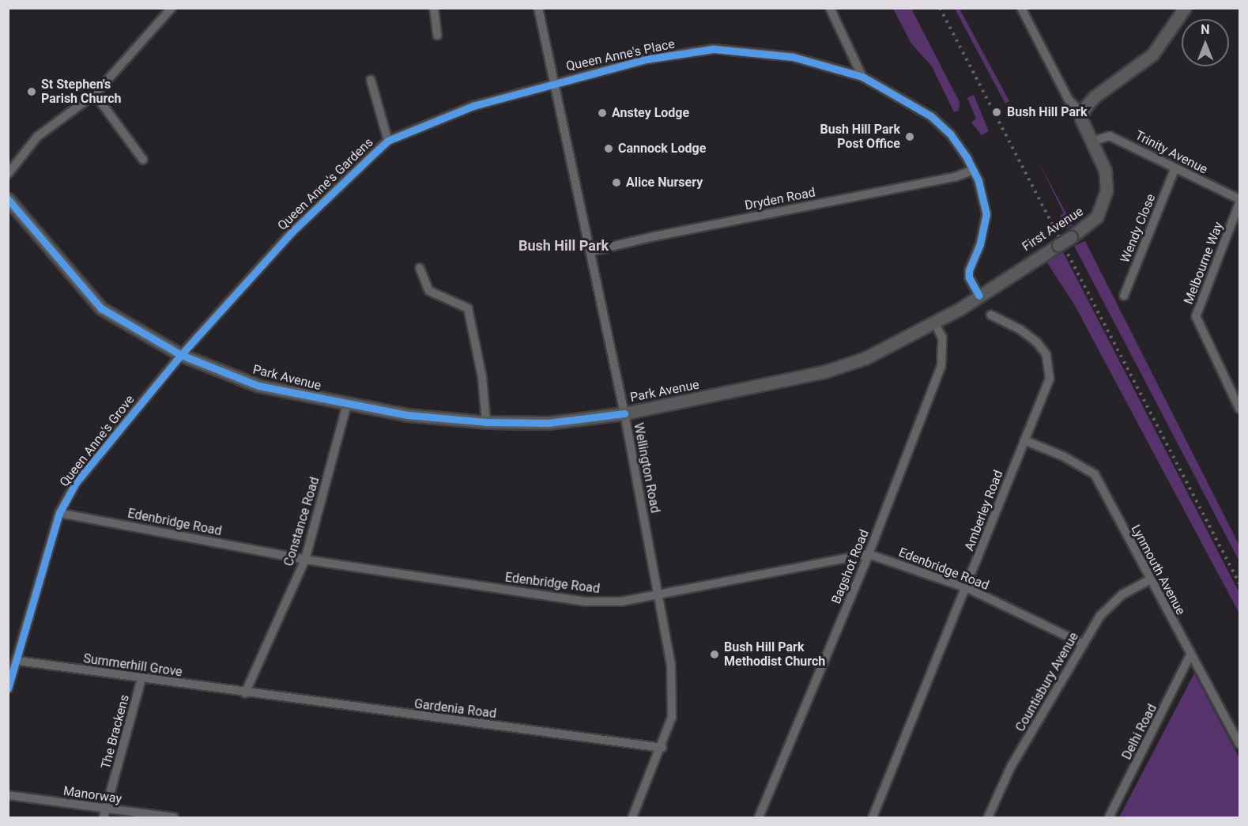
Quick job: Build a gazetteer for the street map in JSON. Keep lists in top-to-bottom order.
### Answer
{
  "streets": {
    "street": [
      "Queen Anne's Place",
      "Trinity Avenue",
      "Queen Anne's Gardens",
      "Dryden Road",
      "Wendy Close",
      "First Avenue",
      "Melbourne Way",
      "Park Avenue",
      "Queen Anne's Grove",
      "Wellington Road",
      "Amberley Road",
      "Constance Road",
      "Edenbridge Road",
      "Bagshot Road",
      "Lynmouth Avenue",
      "Summerhill Grove",
      "Countisbury Avenue",
      "Gardenia Road",
      "The Brackens",
      "Delhi Road",
      "Manorway"
    ]
  },
  "crossings": [
    ["Queen Anne's Place", "Queen Anne's Gardens"],
    ["Queen Anne's Place", "Dryden Road"],
    ["Queen Anne's Place", "First Avenue"],
    ["Queen Anne's Place", "Park Avenue"],
    ["Queen Anne's Place", "Wellington Road"],
    ["Trinity Avenue", "Wendy Close"],
    ["Trinity Avenue", "First Avenue"],
    ["Queen Anne's Gardens", "Park Avenue"],
    ["Queen Anne's Gardens", "Queen Anne's Grove"],
    ["Queen Anne's Gardens", "Wellington Road"],
    ["Dryden Road", "Wellington Road"],
    ["First Avenue", "Park Avenue"],
    ["Park Avenue", "Queen Anne's Grove"],
    ["Park Avenue", "Wellington Road"],
    ["Park Avenue", "Constance Road"],
    ["Park Avenue", "Bagshot Road"],
    ["Queen Anne's Grove", "Edenbridge Road"],
    ["Queen Anne's Grove", "Summerhill Grove"],
    ["Wellington Road", "Edenbridge Road"],
    ["Wellington Road", "Gardenia Road"],
    ["Amberley Road", "Edenbridge Road"],
    ["Amberley Road", "Lynmouth Avenue"],
    ["Constance Road", "Edenbridge Road"],
    ["Constance Road", "Summerhill Grove"],
    ["Constance Road", "Gardenia Road"],
    ["Edenbridge Road", "Bagshot Road"],
    ["Edenbridge Road", "Countisbury Avenue"],
    ["Lynmouth Avenue", "Countisbury Avenue"],
    ["Lynmouth Avenue", "Delhi Road"],
    ["Summerhill Grove", "Gardenia Road"],
    ["Summerhill Grove", "The Brackens"],
    ["The Brackens", "Manorway"]
  ],
  "districts": ["Bush Hill Park"],
  "places": [
    "St Stephen's Parish Church",
    "Bush Hill Park",
    "Anstey Lodge",
    "Bush Hill Park Post Office",
    "Cannock Lodge",
    "Alice Nursery",
    "Bush Hill Park Methodist Church"
  ],
  "north": "top"
}
